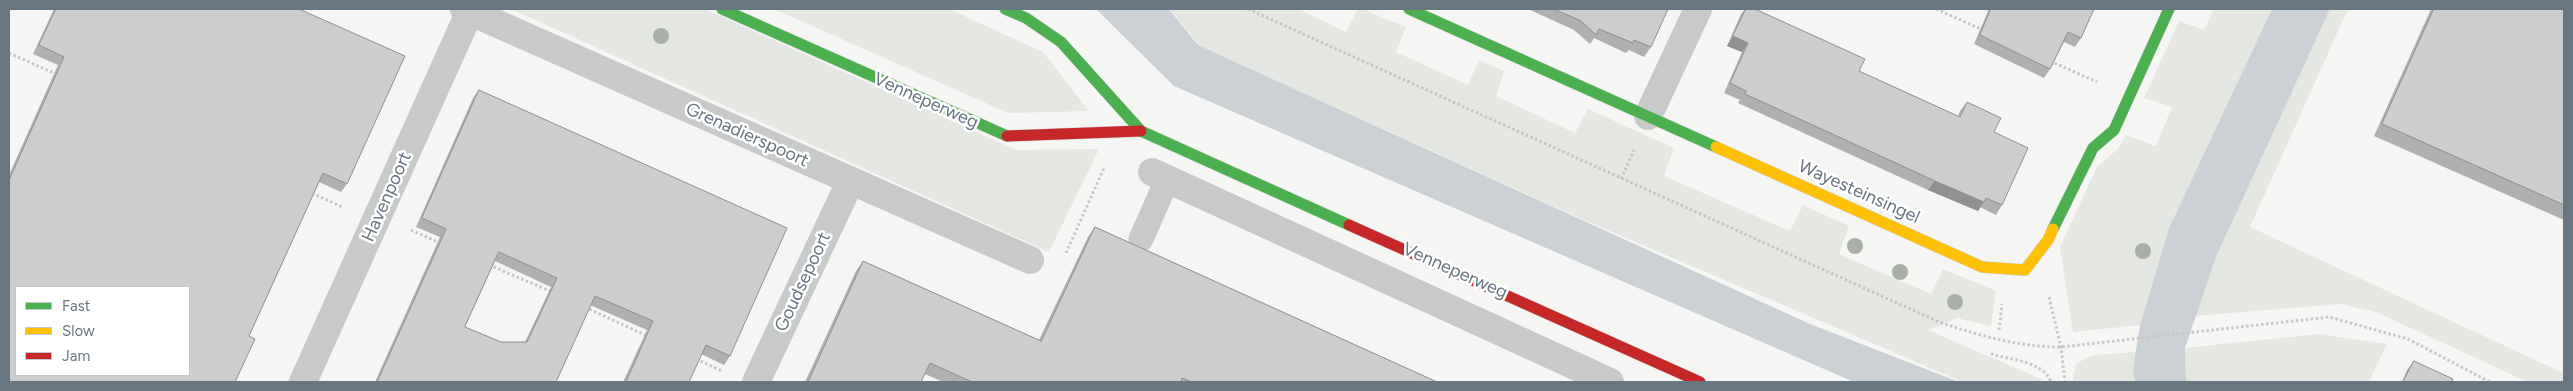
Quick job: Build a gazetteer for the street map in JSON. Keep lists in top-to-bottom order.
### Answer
{
  "streets": {
    "street": [
      "Venneperweg",
      "Grenadierspoort",
      "Wayesteinsingel",
      "Havenpoort",
      "Goudsepoort"
    ]
  },
  "crossings": [
    ["Grenadierspoort", "Havenpoort"],
    ["Grenadierspoort", "Goudsepoort"]
  ],
  "legend": ["Fast", "Slow", "Jam"]
}
